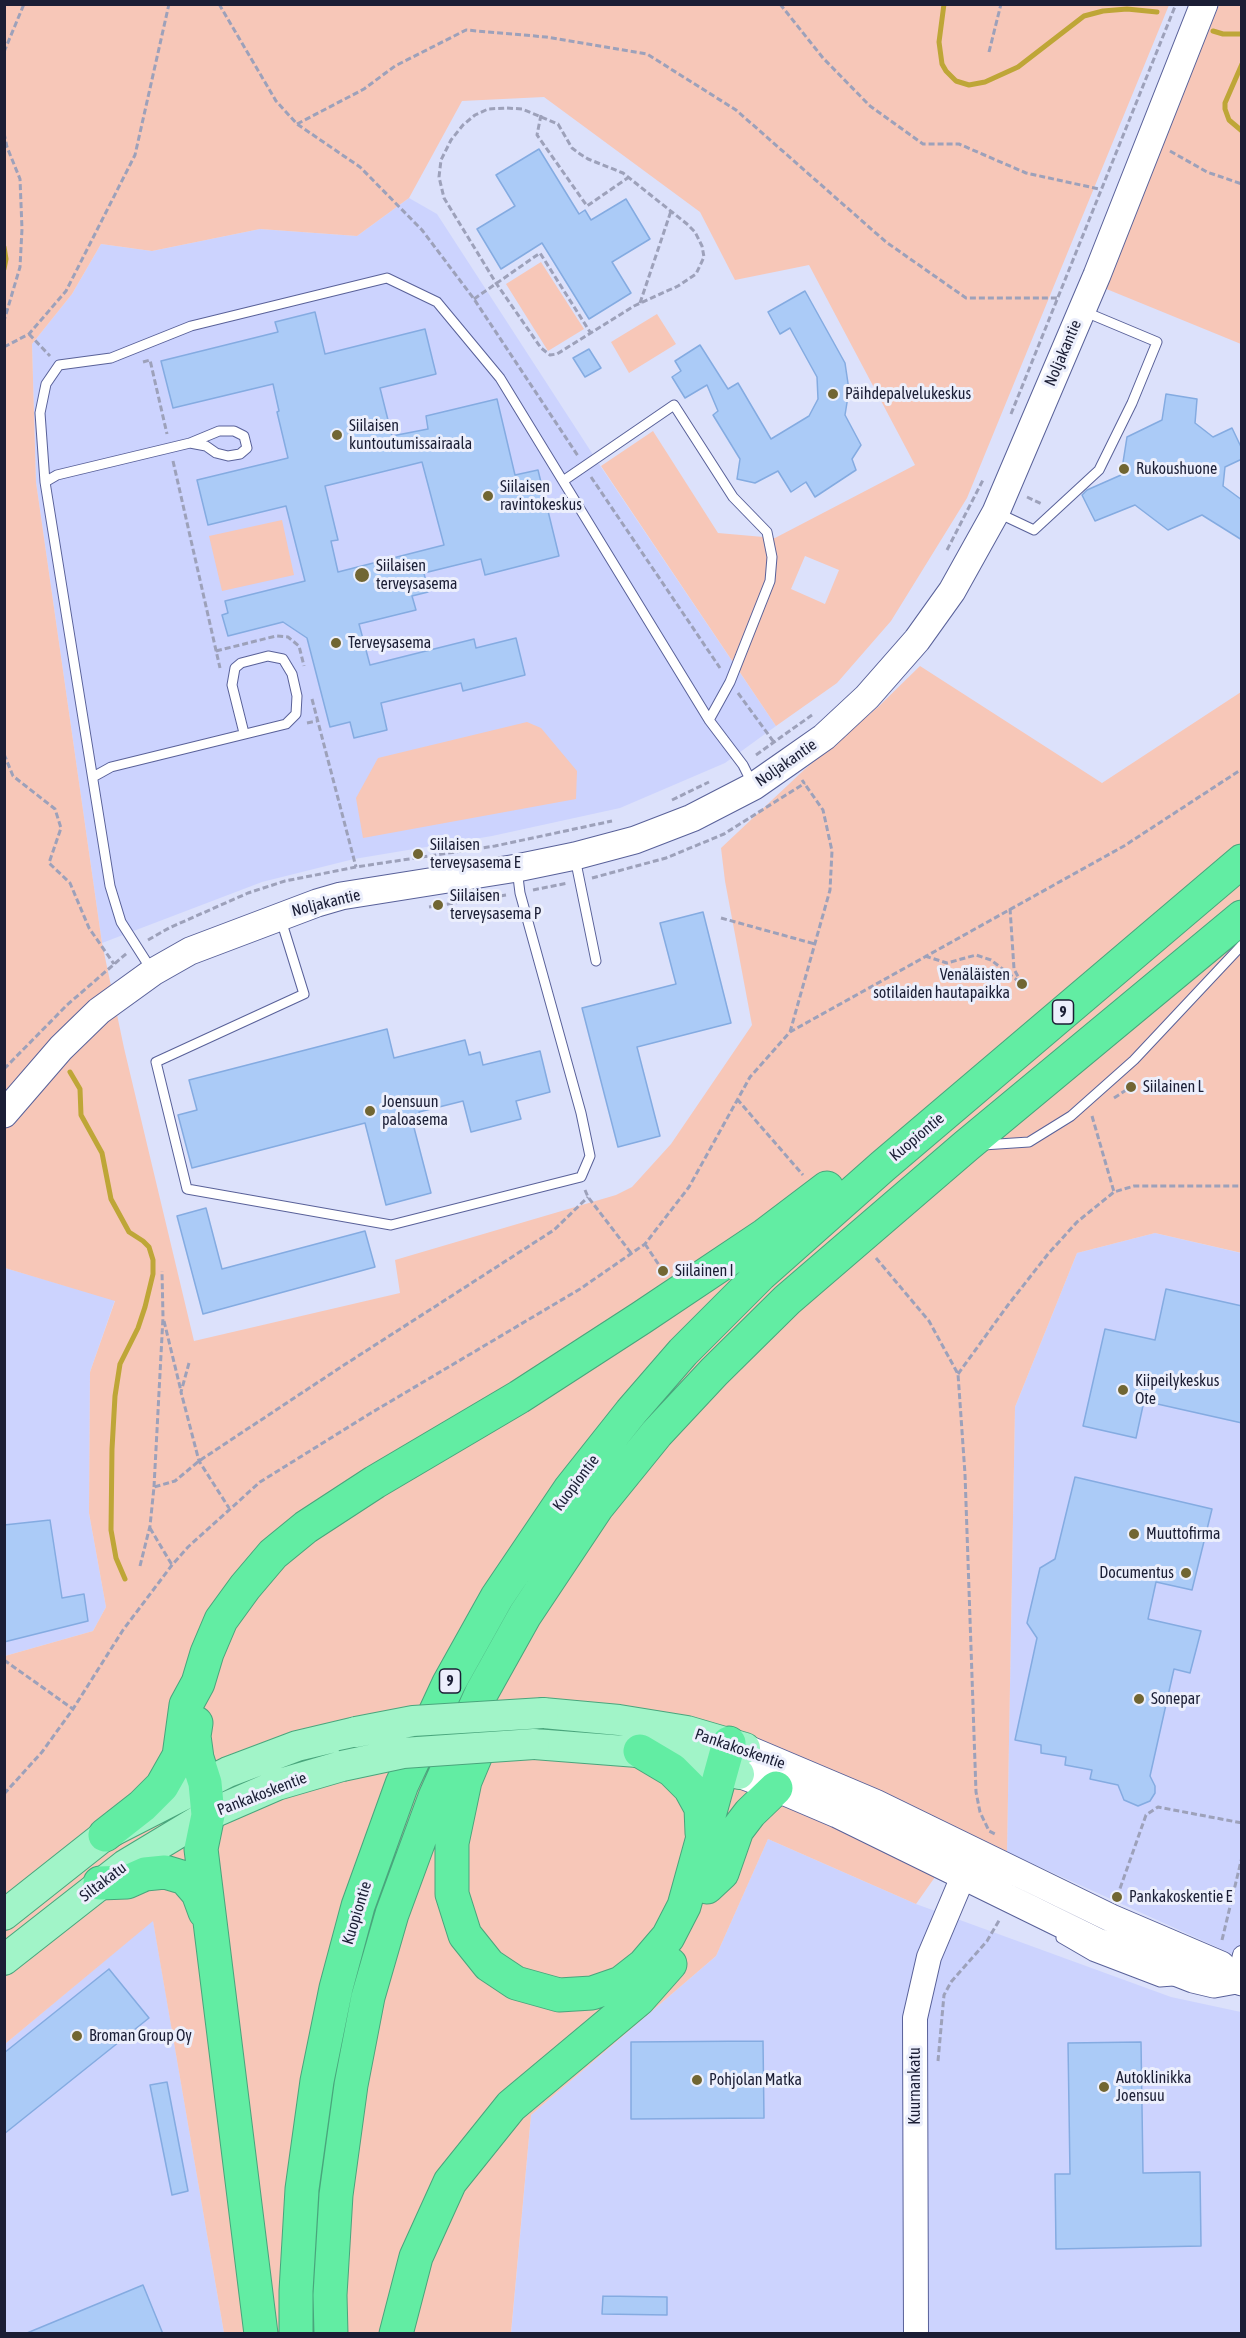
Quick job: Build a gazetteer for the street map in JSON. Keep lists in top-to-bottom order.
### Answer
{
  "streets": {
    "highway": ["9", "Kuopiontie"],
    "main road": ["Noljakantie", "Pankakoskentie", "Siltakatu"],
    "street": ["Kuurnankatu"]
  },
  "crossings": [
    ["Pankakoskentie", "Siltakatu"],
    ["Pankakoskentie", "Kuurnankatu"]
  ],
  "places": [
    "Päihdepalvelukeskus",
    "Siilaisen kuntoutumissairaala",
    "Rukoushuone",
    "Siilaisen ravintokeskus",
    "Siilaisen terveysasema",
    "Terveysasema",
    "Siilaisen terveysasema E",
    "Siilaisen terveysasema P",
    "Venäläisten sotilaiden hautapaikka",
    "Siilainen L",
    "Joensuun paloasema",
    "Siilainen I",
    "Kiipeilykeskus Ote",
    "Muuttofirma",
    "Documentus",
    "Sonepar",
    "Pankakoskentie E",
    "Broman Group Oy",
    "Pohjolan Matka",
    "Autoklinikka Joensuu"
  ]
}
